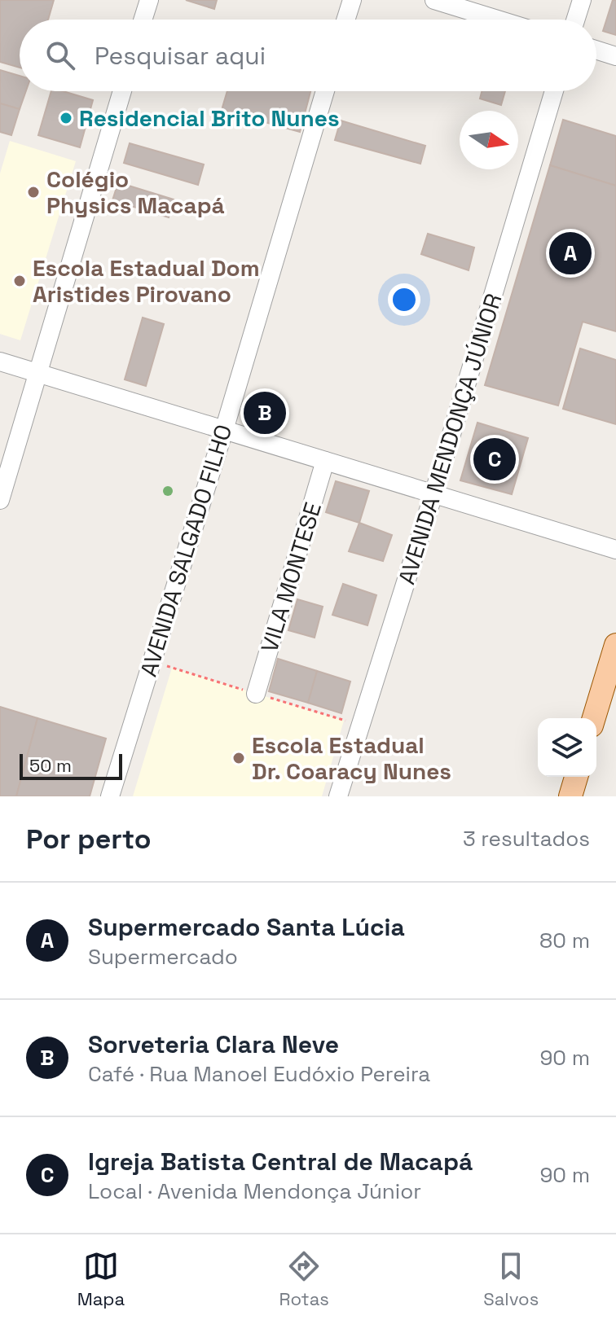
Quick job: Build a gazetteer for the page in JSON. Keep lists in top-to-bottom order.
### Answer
{
  "streets": {
    "street": ["AVENIDA MENDONÇA JÚNIOR", "AVENIDA SALGADO FILHO", "VILA MONTESE"]
  },
  "places": [
    "Residencial Brito Nunes",
    "Colégio Physics Macapá",
    "Escola Estadual Dom Aristides Pirovano",
    "Escola Estadual Dr. Coaracy Nunes"
  ],
  "scale_bar": "50 m",
  "north": "right",
  "page": {
    "search": "Pesquisar aqui",
    "pins": ["A", "B", "C"],
    "scale": "50 m",
    "heading": ["Por perto", "3 resultados"],
    "list": [
      {
        "mark": "A",
        "name": "Supermercado Santa Lúcia",
        "note": "Supermercado",
        "value": "80 m"
      },
      {
        "mark": "B",
        "name": "Sorveteria Clara Neve",
        "note": "Café · Rua Manoel Eudóxio Pereira",
        "value": "90 m"
      },
      {
        "mark": "C",
        "name": "Igreja Batista Central de Macapá",
        "note": "Local · Avenida Mendonça Júnior",
        "value": "90 m"
      }
    ],
    "nav": ["Mapa", "Rotas", "Salvos"]
  }
}
